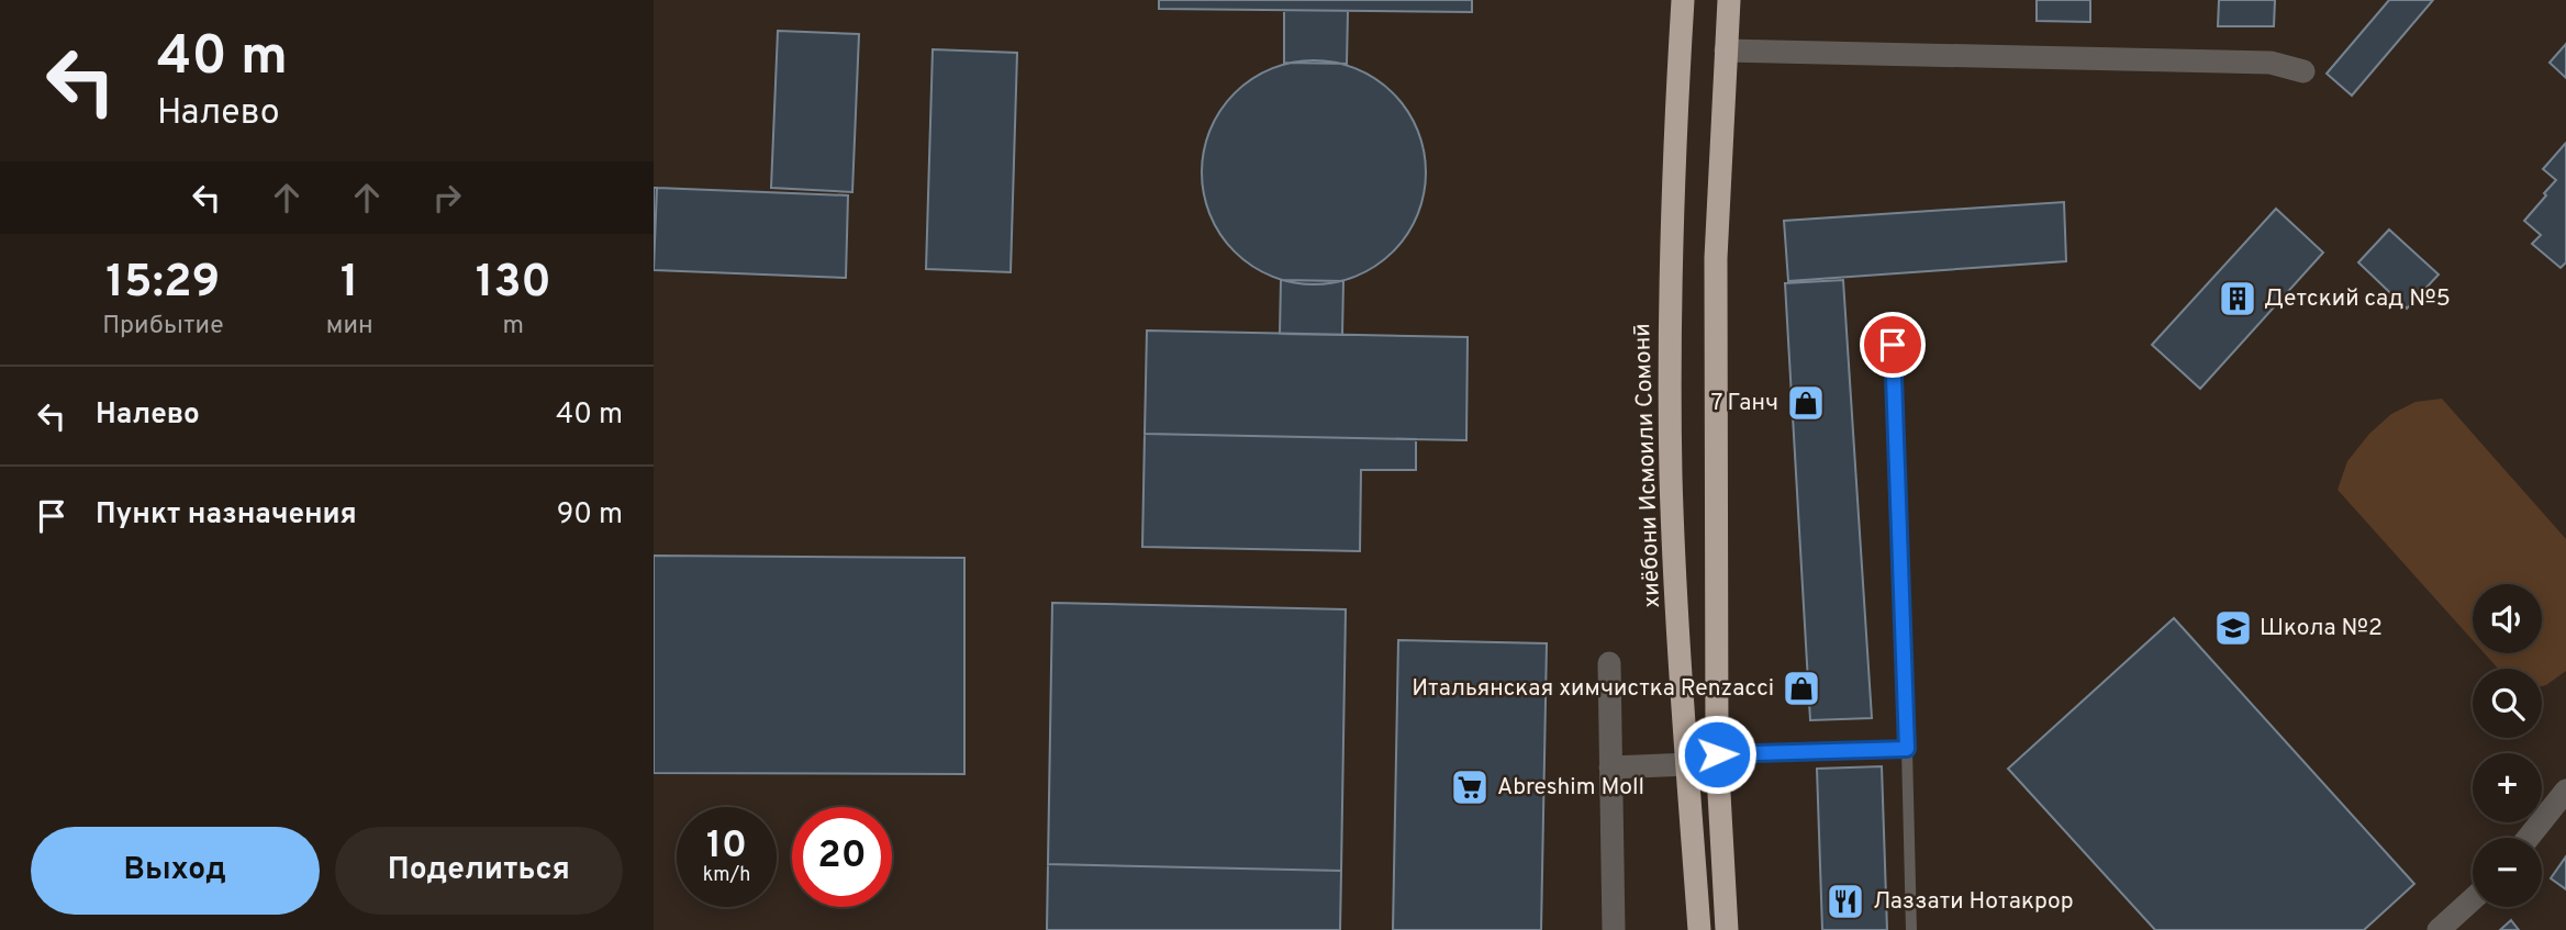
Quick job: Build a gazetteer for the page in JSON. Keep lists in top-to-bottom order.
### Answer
{
  "streets": {
    "highway": ["хиёбони Исмоили Сомонӣ"]
  },
  "places": {
    "building": ["Детский сад №5"],
    "shop": ["7 Ганч", "Итальянская химчистка Renzacci"],
    "school or university": ["Школа №2"],
    "supermarket": ["Abreshim Moll"],
    "restaurant": ["Лаззати Нотакрор"]
  },
  "page": {
    "turn": ["40 m", "Налево"],
    "eta": [
      "15:29",
      "Прибытие",
      "1",
      "мин",
      "130",
      "m"
    ],
    "list": [
      {
        "name": "Налево",
        "value": "40 m"
      },
      {
        "name": "Пункт назначения",
        "value": "90 m"
      }
    ],
    "map_buttons": ["+", "−"],
    "speed": "10 km/h",
    "limit": "20",
    "buttons": ["Выход", "Поделиться"]
  }
}
